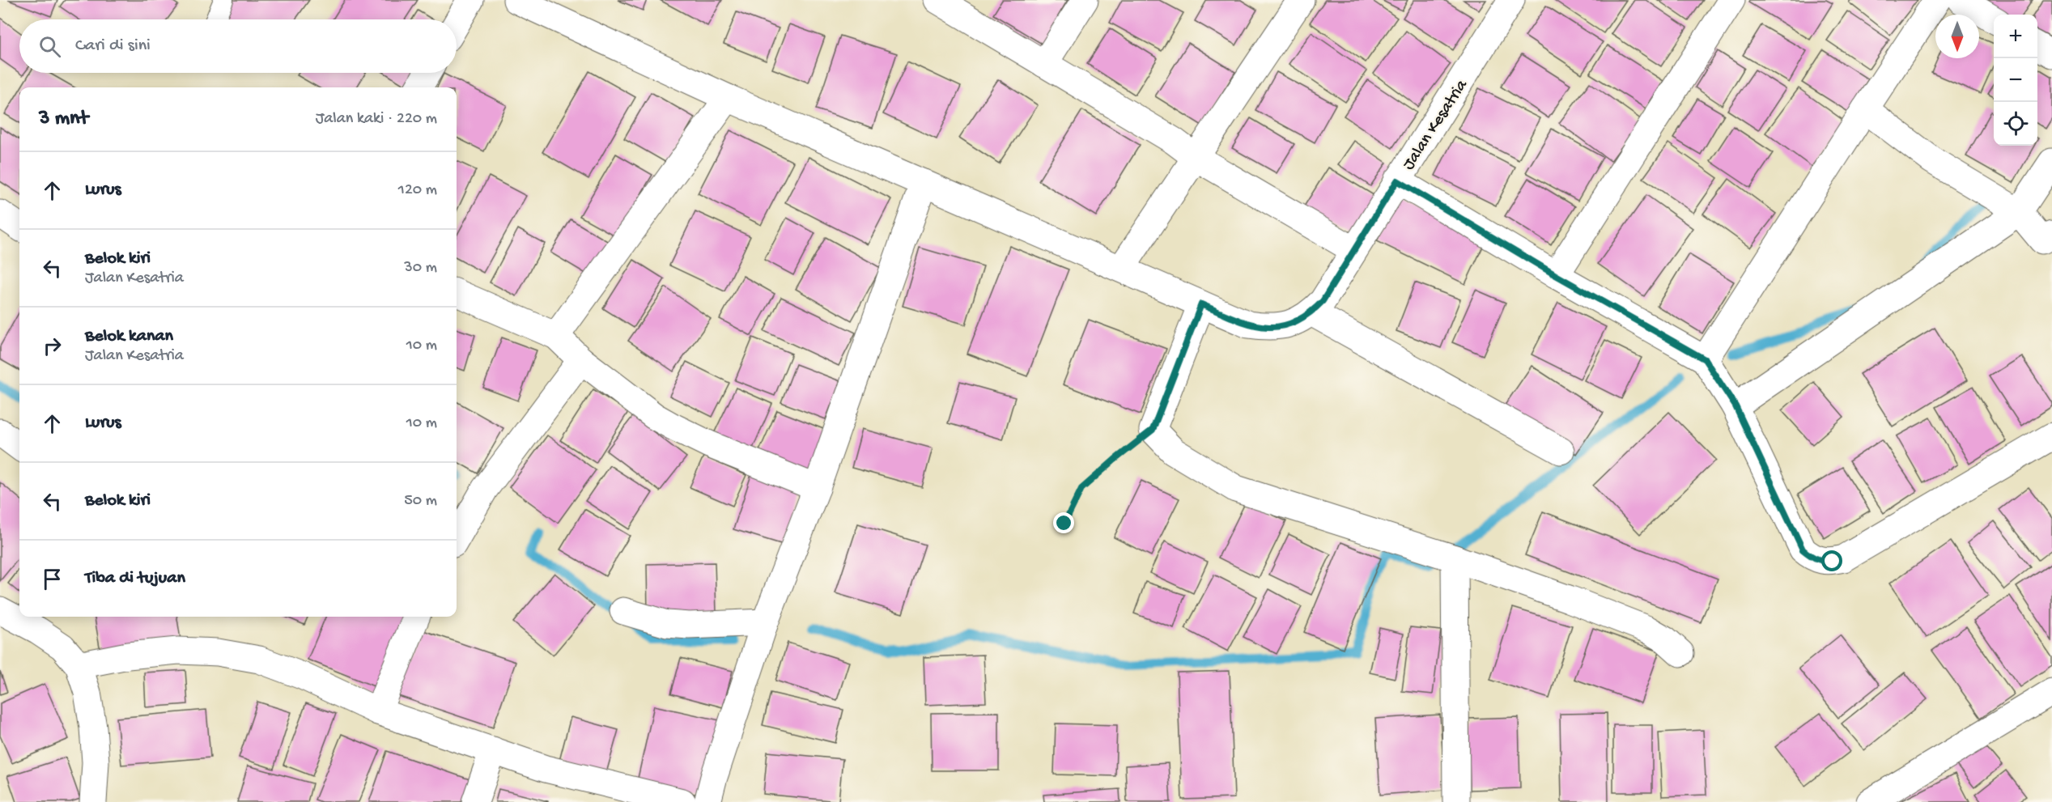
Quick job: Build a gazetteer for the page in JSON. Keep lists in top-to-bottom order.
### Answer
{
  "streets": {
    "street": ["Jalan Kesatria"]
  },
  "north": "bottom",
  "page": {
    "map_buttons": ["+", "−"],
    "search": "Cari di sini",
    "heading": ["3 mnt", "Jalan kaki · 220 m"],
    "list": [
      ["Lurus", "120 m"],
      ["Belok kiri", "Jalan Kesatria", "30 m"],
      ["Belok kanan", "Jalan Kesatria", "10 m"],
      ["Lurus", "10 m"],
      ["Belok kiri", "50 m"],
      "Tiba di tujuan"
    ]
  }
}
